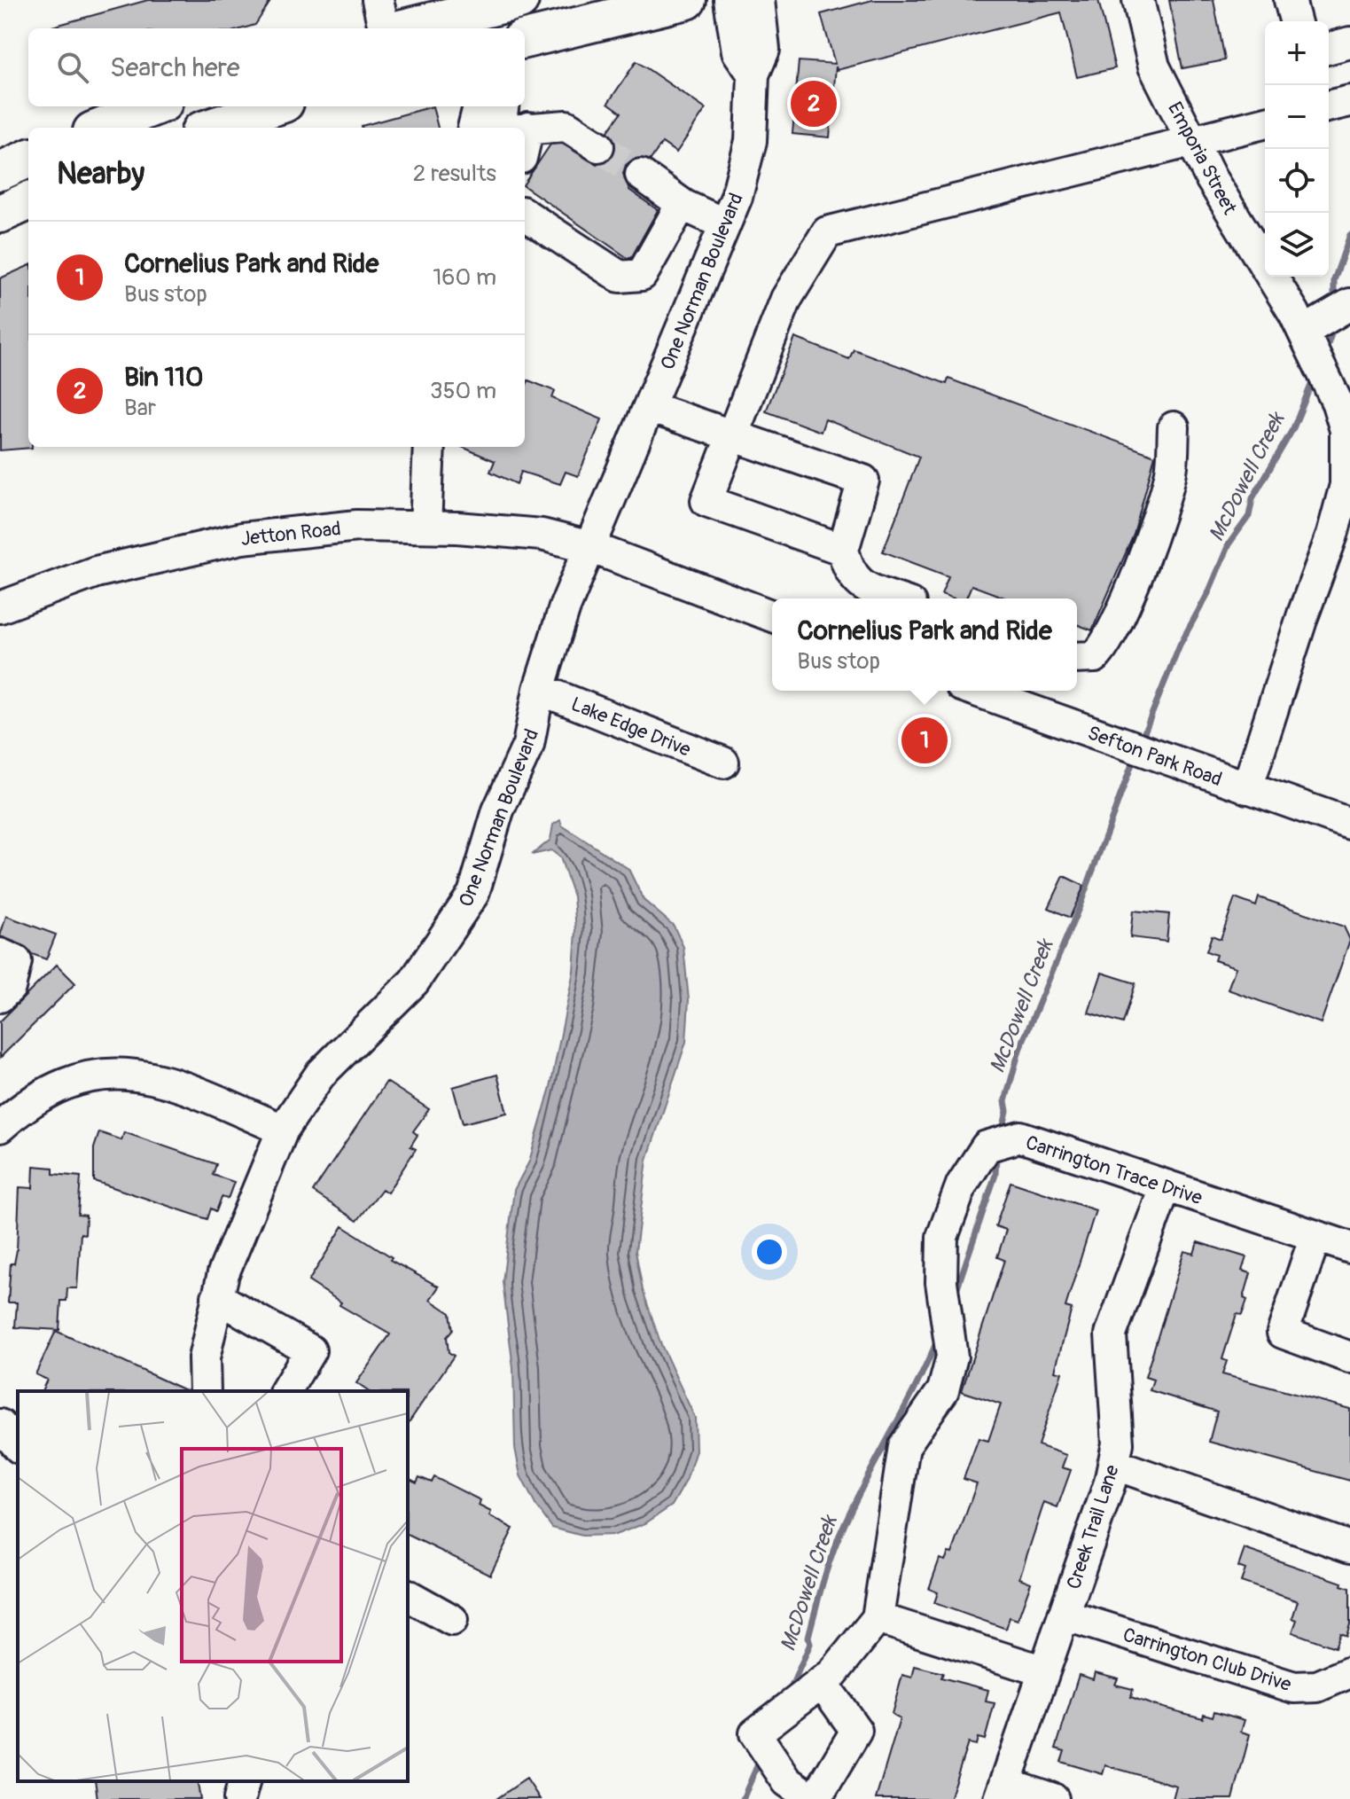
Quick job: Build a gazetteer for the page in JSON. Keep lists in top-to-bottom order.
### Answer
{
  "streets": {
    "street": [
      "Emporia Street",
      "One Norman Boulevard",
      "Jetton Road",
      "Lake Edge Drive",
      "Sefton Park Road",
      "Carrington Trace Drive",
      "Creek Trail Lane",
      "Carrington Club Drive"
    ]
  },
  "crossings": [
    ["Emporia Street", "Sefton Park Road"],
    ["One Norman Boulevard", "Jetton Road"],
    ["One Norman Boulevard", "Lake Edge Drive"],
    ["Carrington Trace Drive", "Creek Trail Lane"],
    ["Creek Trail Lane", "Carrington Club Drive"]
  ],
  "water": ["McDowell Creek"],
  "page": {
    "map_buttons": ["+", "−"],
    "search": "Search here",
    "pins": ["2", "1"],
    "heading": ["Nearby", "2 results"],
    "list": [
      {
        "mark": "1",
        "name": "Cornelius Park and Ride",
        "note": "Bus stop",
        "value": "160 m"
      },
      {
        "mark": "2",
        "name": "Bin 110",
        "note": "Bar",
        "value": "350 m"
      }
    ],
    "popup": ["Cornelius Park and Ride", "Bus stop"]
  }
}
